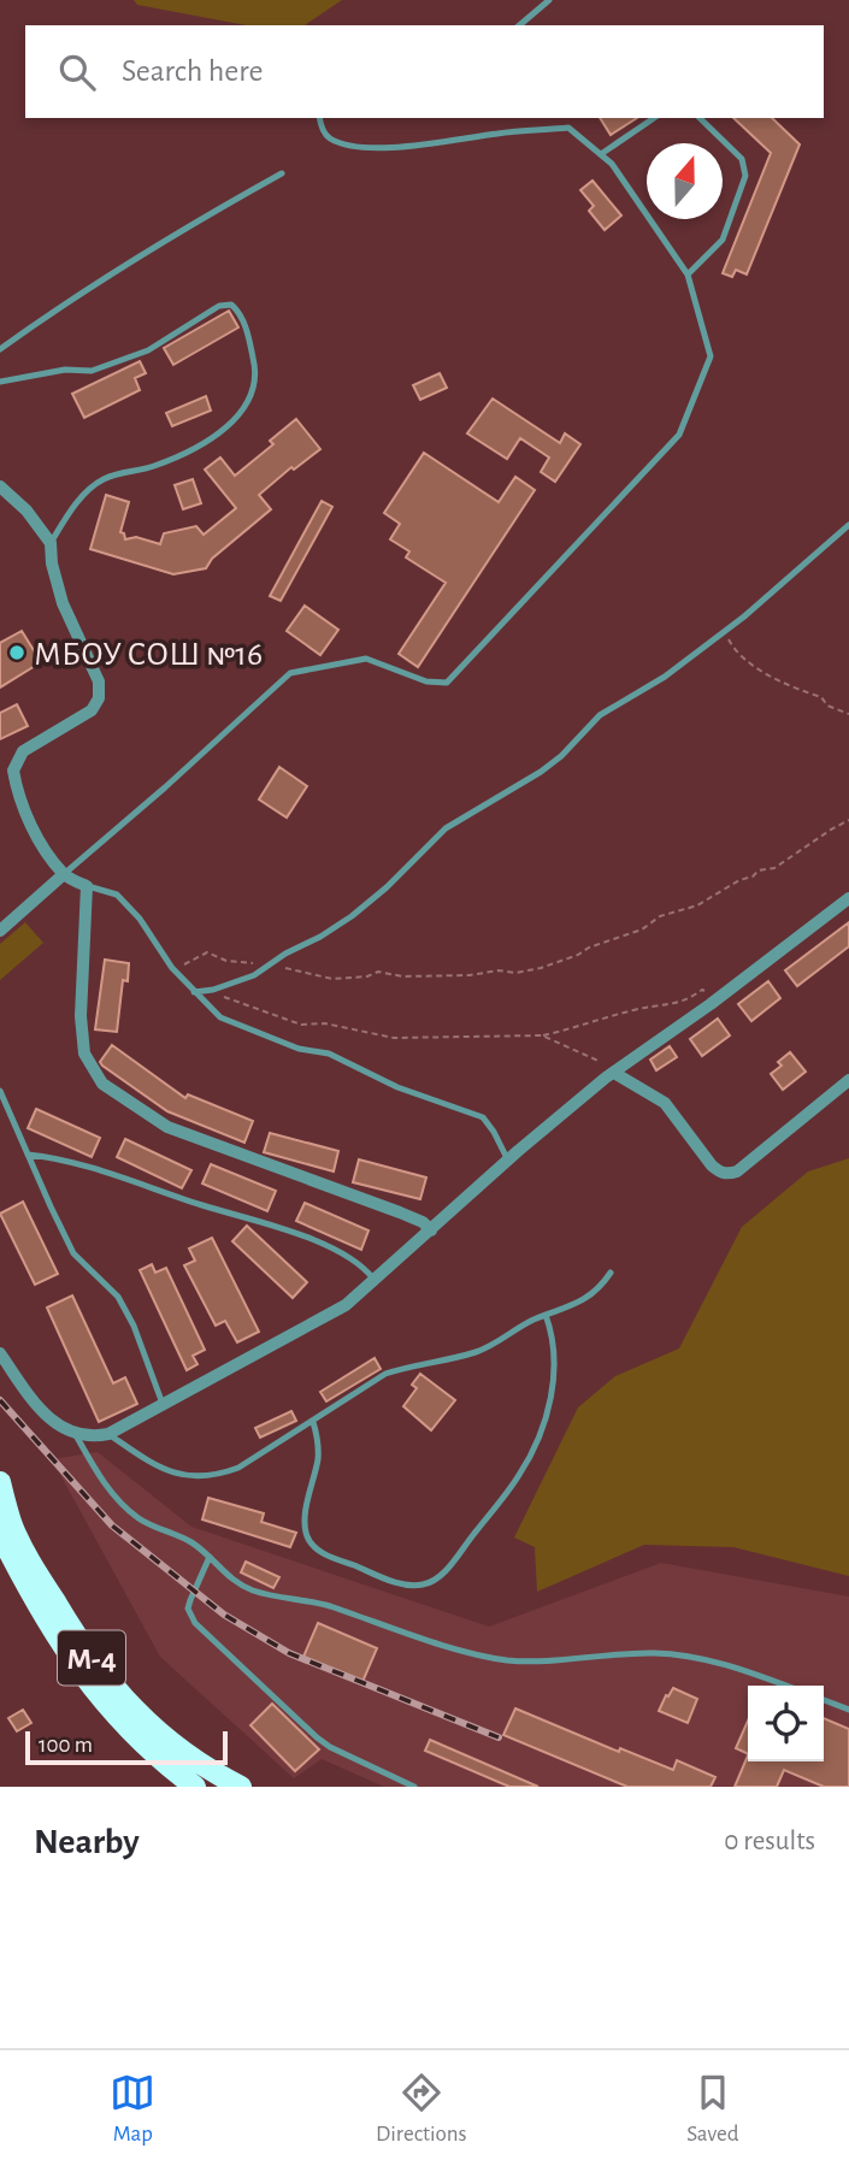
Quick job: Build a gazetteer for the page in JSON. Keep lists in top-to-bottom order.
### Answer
{
  "streets": {
    "highway": ["М-4"]
  },
  "places": ["МБОУ СОШ №16"],
  "scale_bar": "100 m",
  "north": "top",
  "page": {
    "search": "Search here",
    "scale": "100 m",
    "heading": ["Nearby", "0 results"],
    "nav": ["Map", "Directions", "Saved"]
  }
}
